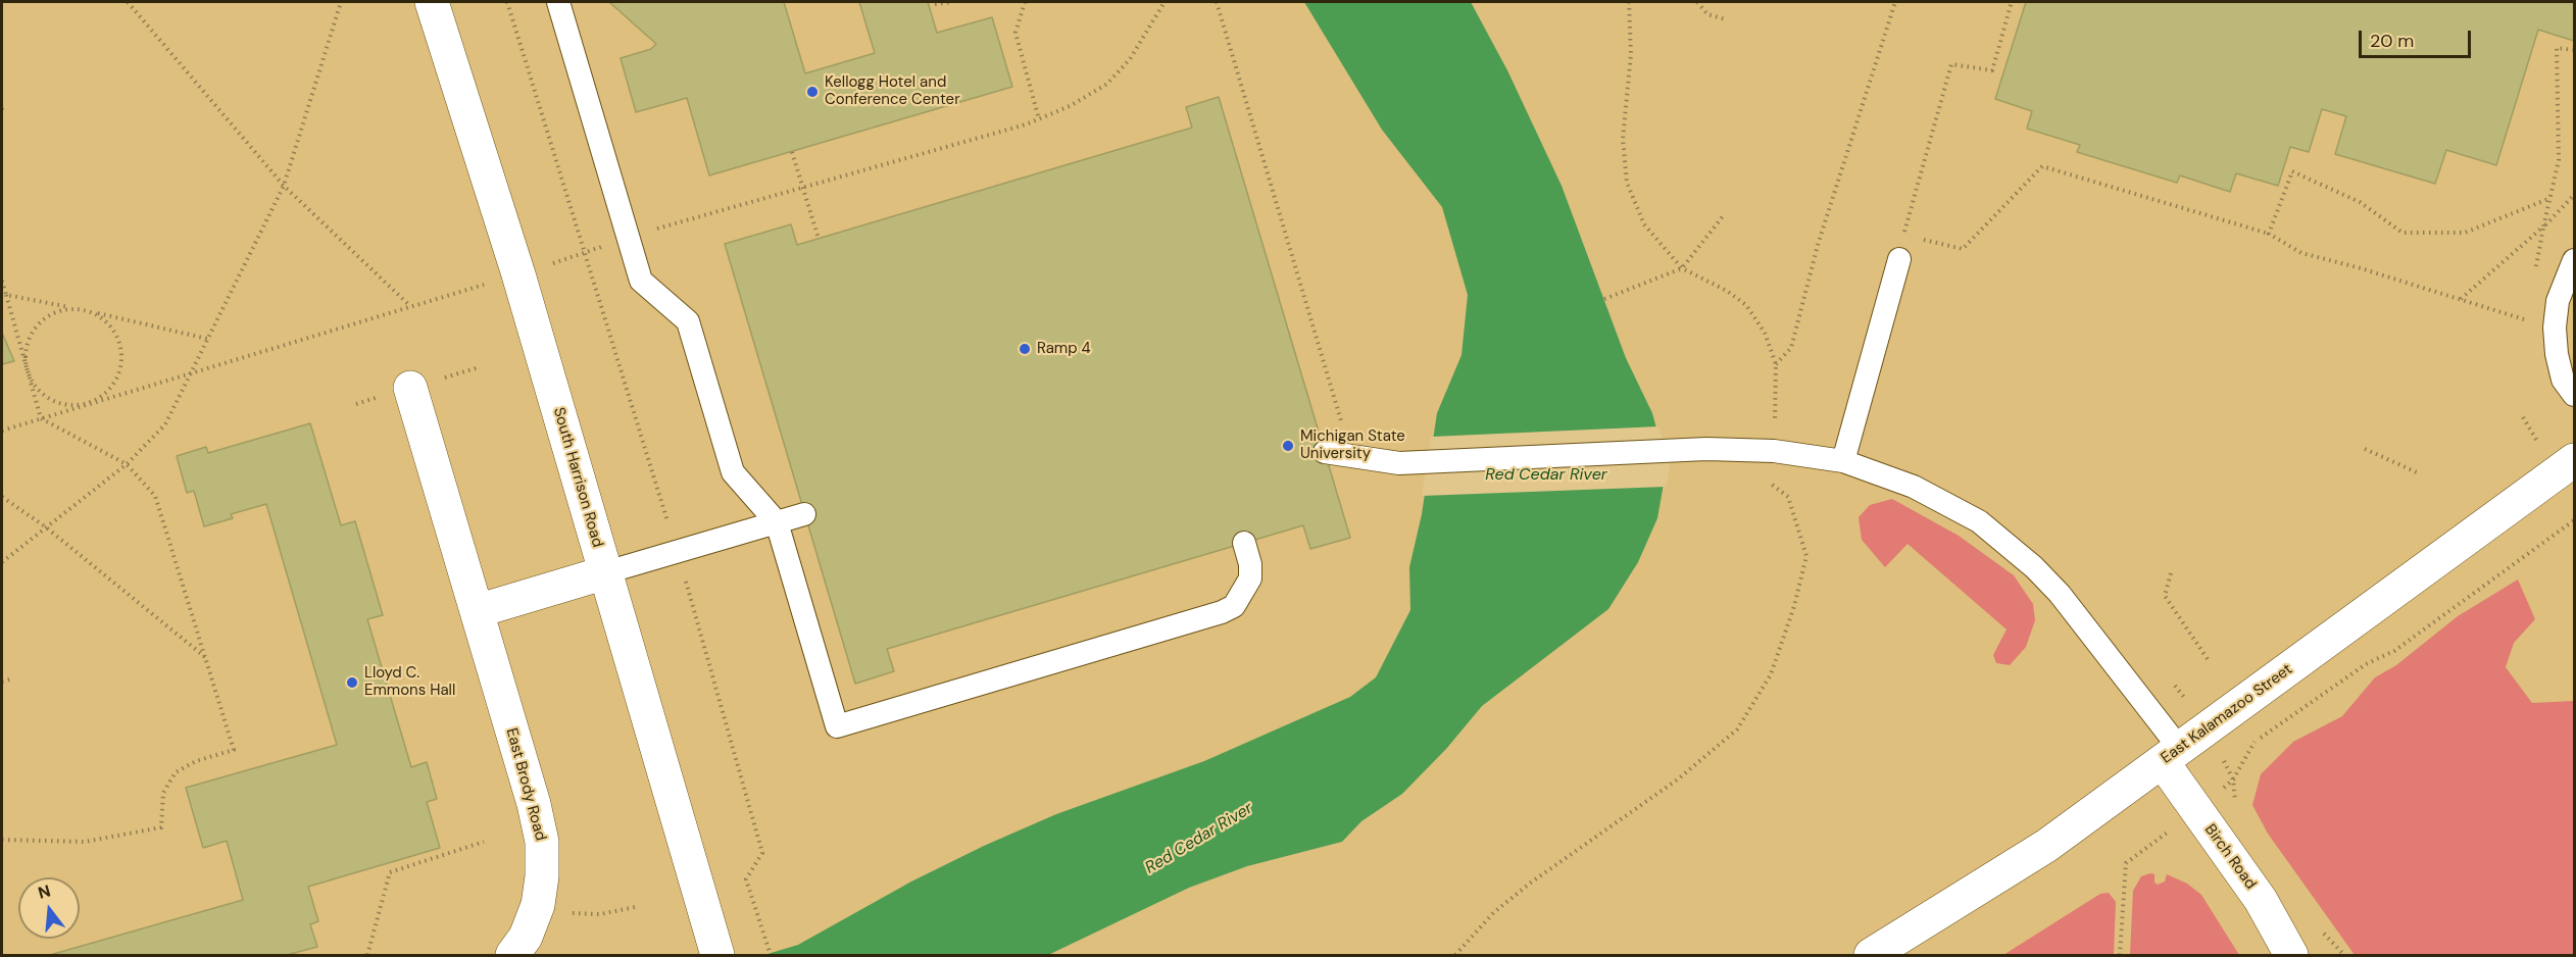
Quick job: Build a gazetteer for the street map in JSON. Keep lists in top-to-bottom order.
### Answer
{
  "streets": {
    "street": [
      "South Harrison Road",
      "East Kalamazoo Street",
      "East Brody Road",
      "Birch Road"
    ]
  },
  "crossings": [
    ["East Kalamazoo Street", "Birch Road"]
  ],
  "water": ["Red Cedar River"],
  "places": [
    "Kellogg Hotel and Conference Center",
    "Ramp 4",
    "Michigan State University",
    "Lloyd C. Emmons Hall"
  ],
  "scale_bar": "20 m",
  "north": "top"
}
